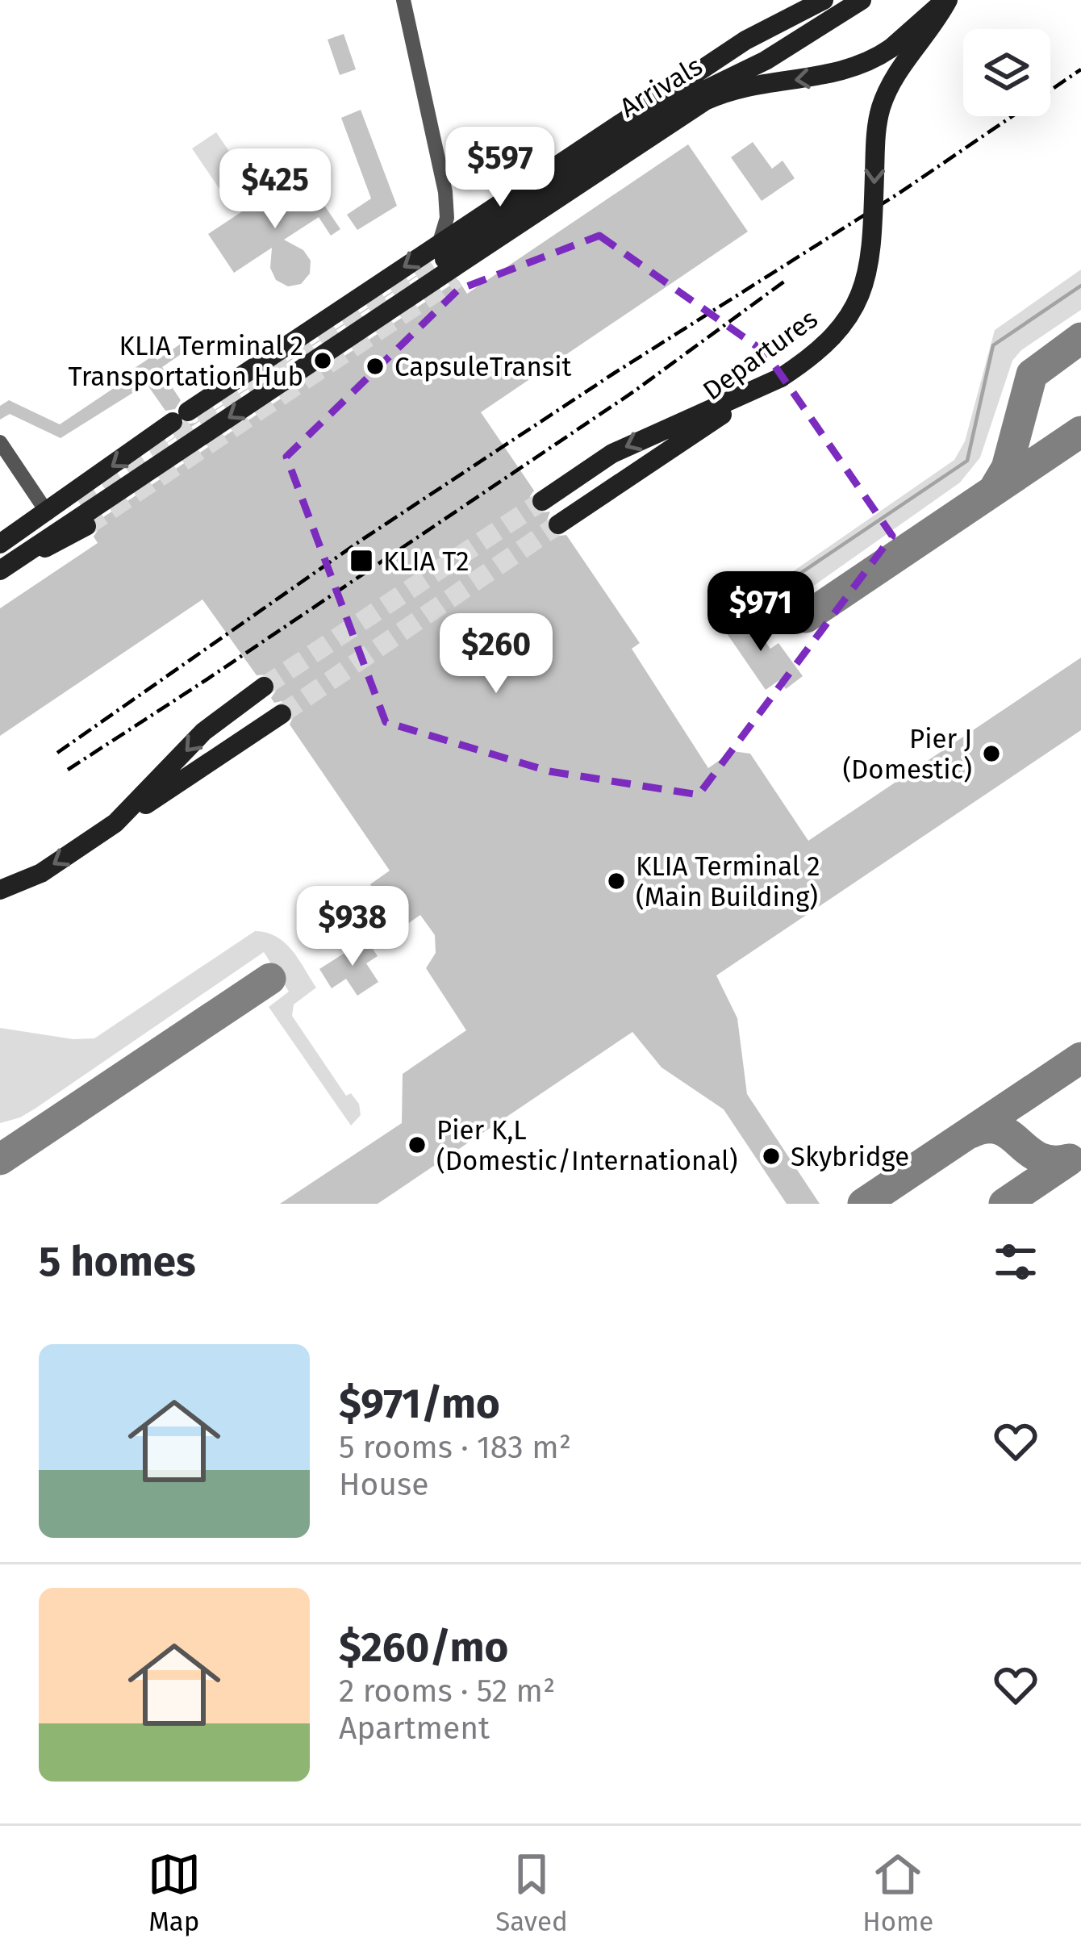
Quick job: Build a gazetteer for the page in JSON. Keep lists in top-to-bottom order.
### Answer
{
  "streets": {
    "main road": ["Arrivals", "Departures"]
  },
  "one_way": ["Departures"],
  "places": {
    "other": [
      "KLIA Terminal 2 Transportation Hub",
      "CapsuleTransit",
      "Pier J (Domestic)",
      "KLIA Terminal 2 (Main Building)",
      "Pier K,L (Domestic/International)",
      "Skybridge"
    ],
    "transit": ["KLIA T2"]
  },
  "page": {
    "price": [
      "$597",
      "$425",
      "$971",
      "$260",
      "$938"
    ],
    "heading": "5 homes",
    "list": [
      {
        "name": "$971/mo",
        "note": "5 rooms · 183 m² · House"
      },
      {
        "name": "$260/mo",
        "note": "2 rooms · 52 m² · Apartment"
      }
    ],
    "tabs": ["Map", "Saved", "Home"]
  }
}
